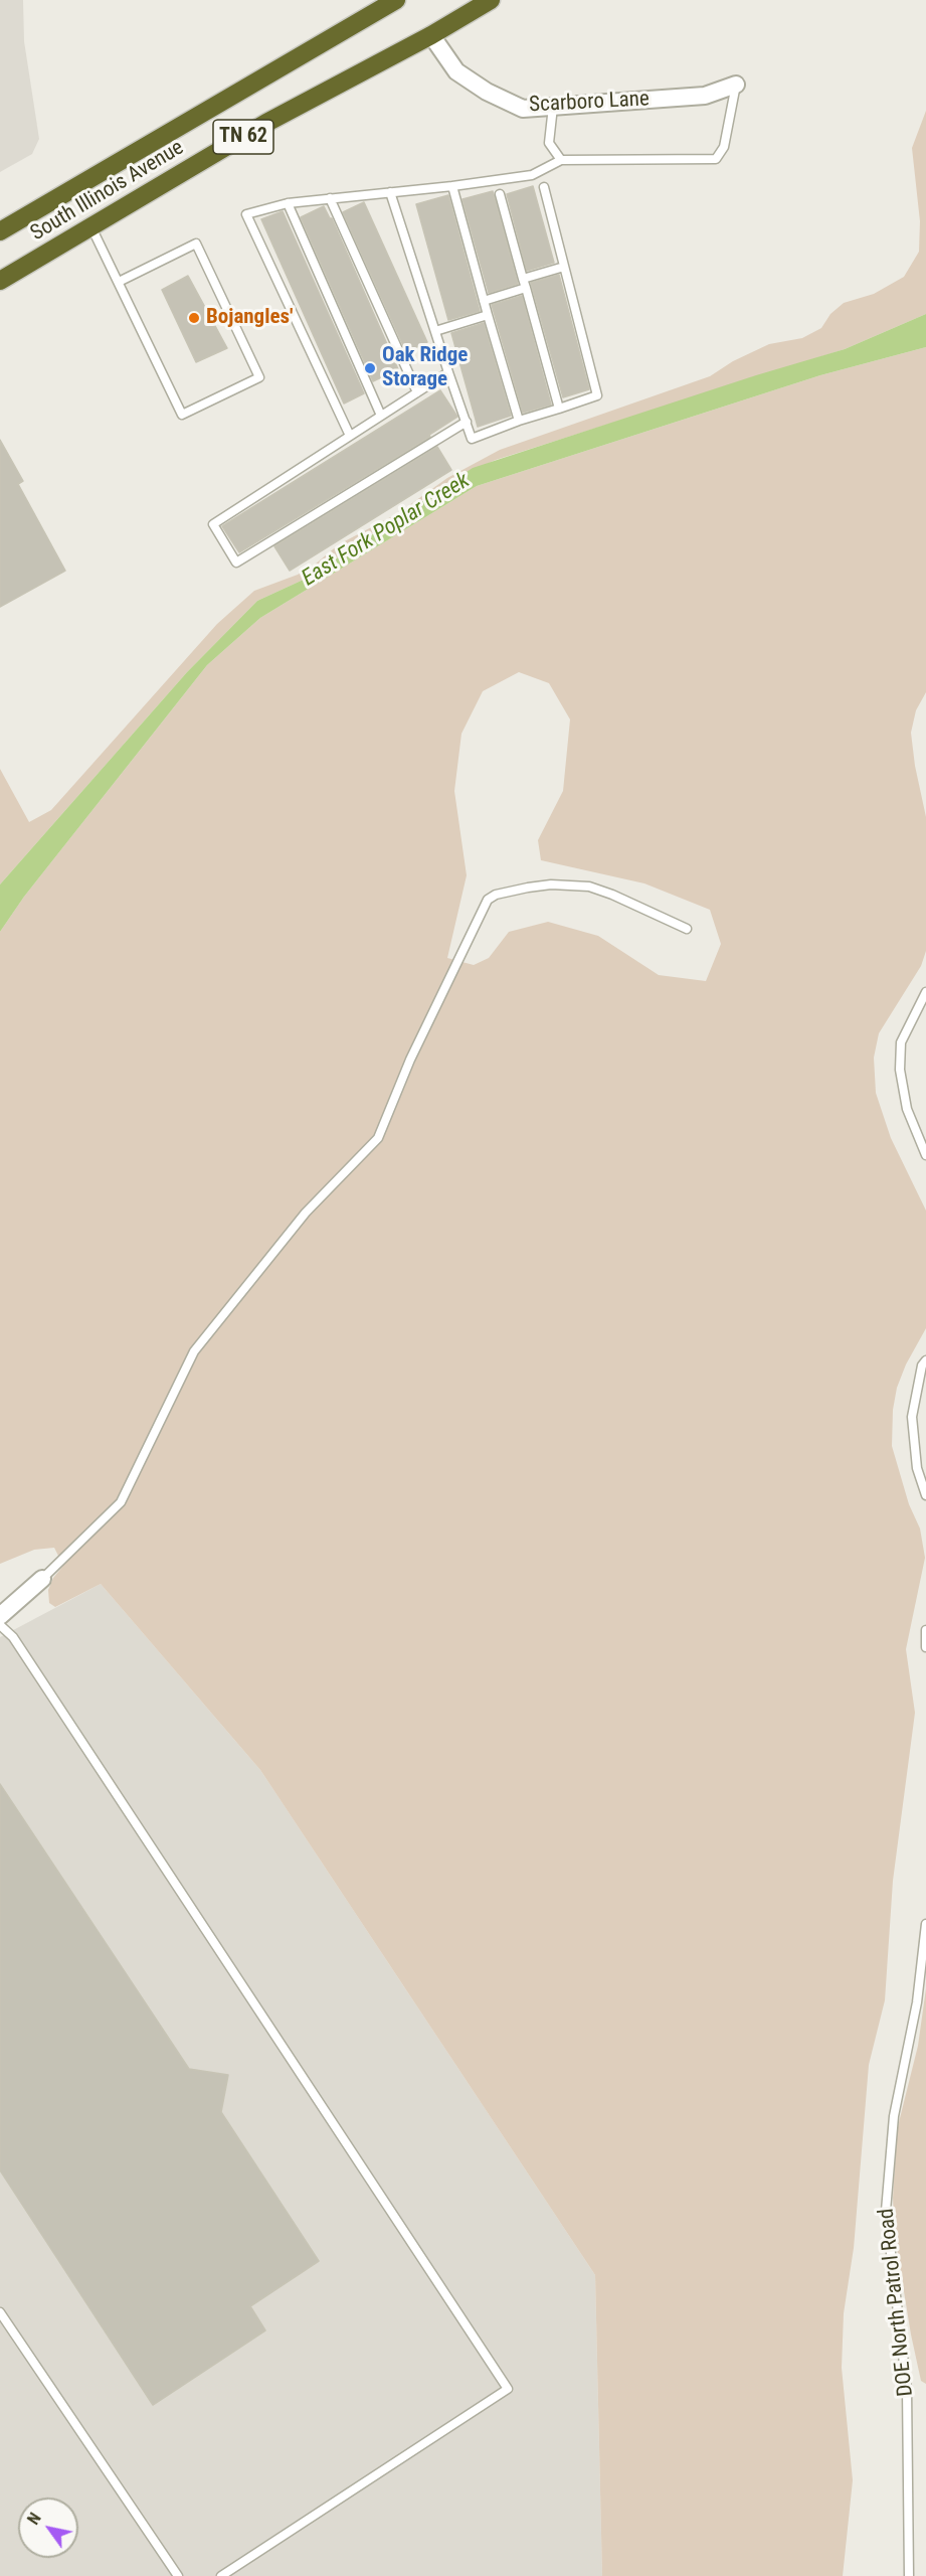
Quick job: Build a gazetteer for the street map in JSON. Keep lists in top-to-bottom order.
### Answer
{
  "streets": {
    "highway": ["TN 62", "South Illinois Avenue"],
    "street": ["Scarboro Lane"],
    "lane": ["DOE North Patrol Road"]
  },
  "crossings": [
    ["Scarboro Lane", "South Illinois Avenue"]
  ],
  "water": ["East Fork Poplar Creek"],
  "places": ["Bojangles'", "Oak Ridge Storage"],
  "north": "top left"
}
